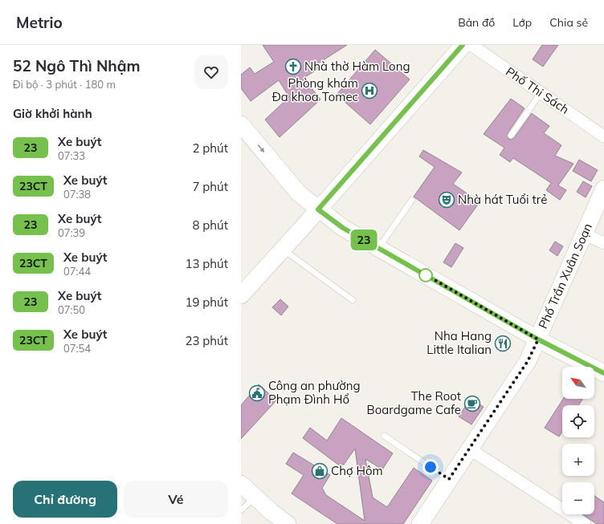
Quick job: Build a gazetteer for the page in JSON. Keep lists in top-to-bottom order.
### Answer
{
  "streets": {
    "street": ["Phố Thi Sách", "Phố Trần Xuân Soạn"]
  },
  "places": {
    "church": ["Nhà thờ Hàm Long"],
    "hospital": ["Phòng khám Đa khoa Tomec"],
    "theatre": ["Nhà hát Tuổi trẻ"],
    "restaurant": ["Nha Hang Little Italian"],
    "public building": ["Công an phường Phạm Đình Hổ"],
    "cafe": ["The Root Boardgame Cafe"],
    "shop": ["Chợ Hôm"]
  },
  "lines": ["bus line 23"],
  "north": "top left",
  "page": {
    "header": "Metrio",
    "nav": ["Bản đồ", "Lớp", "Chia sẻ"],
    "heading": [
      ["52 Ngô Thì Nhậm", "Đi bộ · 3 phút · 180 m"],
      "Giờ khởi hành"
    ],
    "on_map": "23",
    "list": [
      {
        "mark": "23",
        "name": "Xe buýt",
        "note": "07:33",
        "value": "2 phút"
      },
      {
        "mark": "23CT",
        "name": "Xe buýt",
        "note": "07:38",
        "value": "7 phút"
      },
      {
        "mark": "23",
        "name": "Xe buýt",
        "note": "07:39",
        "value": "8 phút"
      },
      {
        "mark": "23CT",
        "name": "Xe buýt",
        "note": "07:44",
        "value": "13 phút"
      },
      {
        "mark": "23",
        "name": "Xe buýt",
        "note": "07:50",
        "value": "19 phút"
      },
      {
        "mark": "23CT",
        "name": "Xe buýt",
        "note": "07:54",
        "value": "23 phút"
      }
    ],
    "map_buttons": ["+", "−"],
    "buttons": ["Chỉ đường", "Vé"]
  }
}
